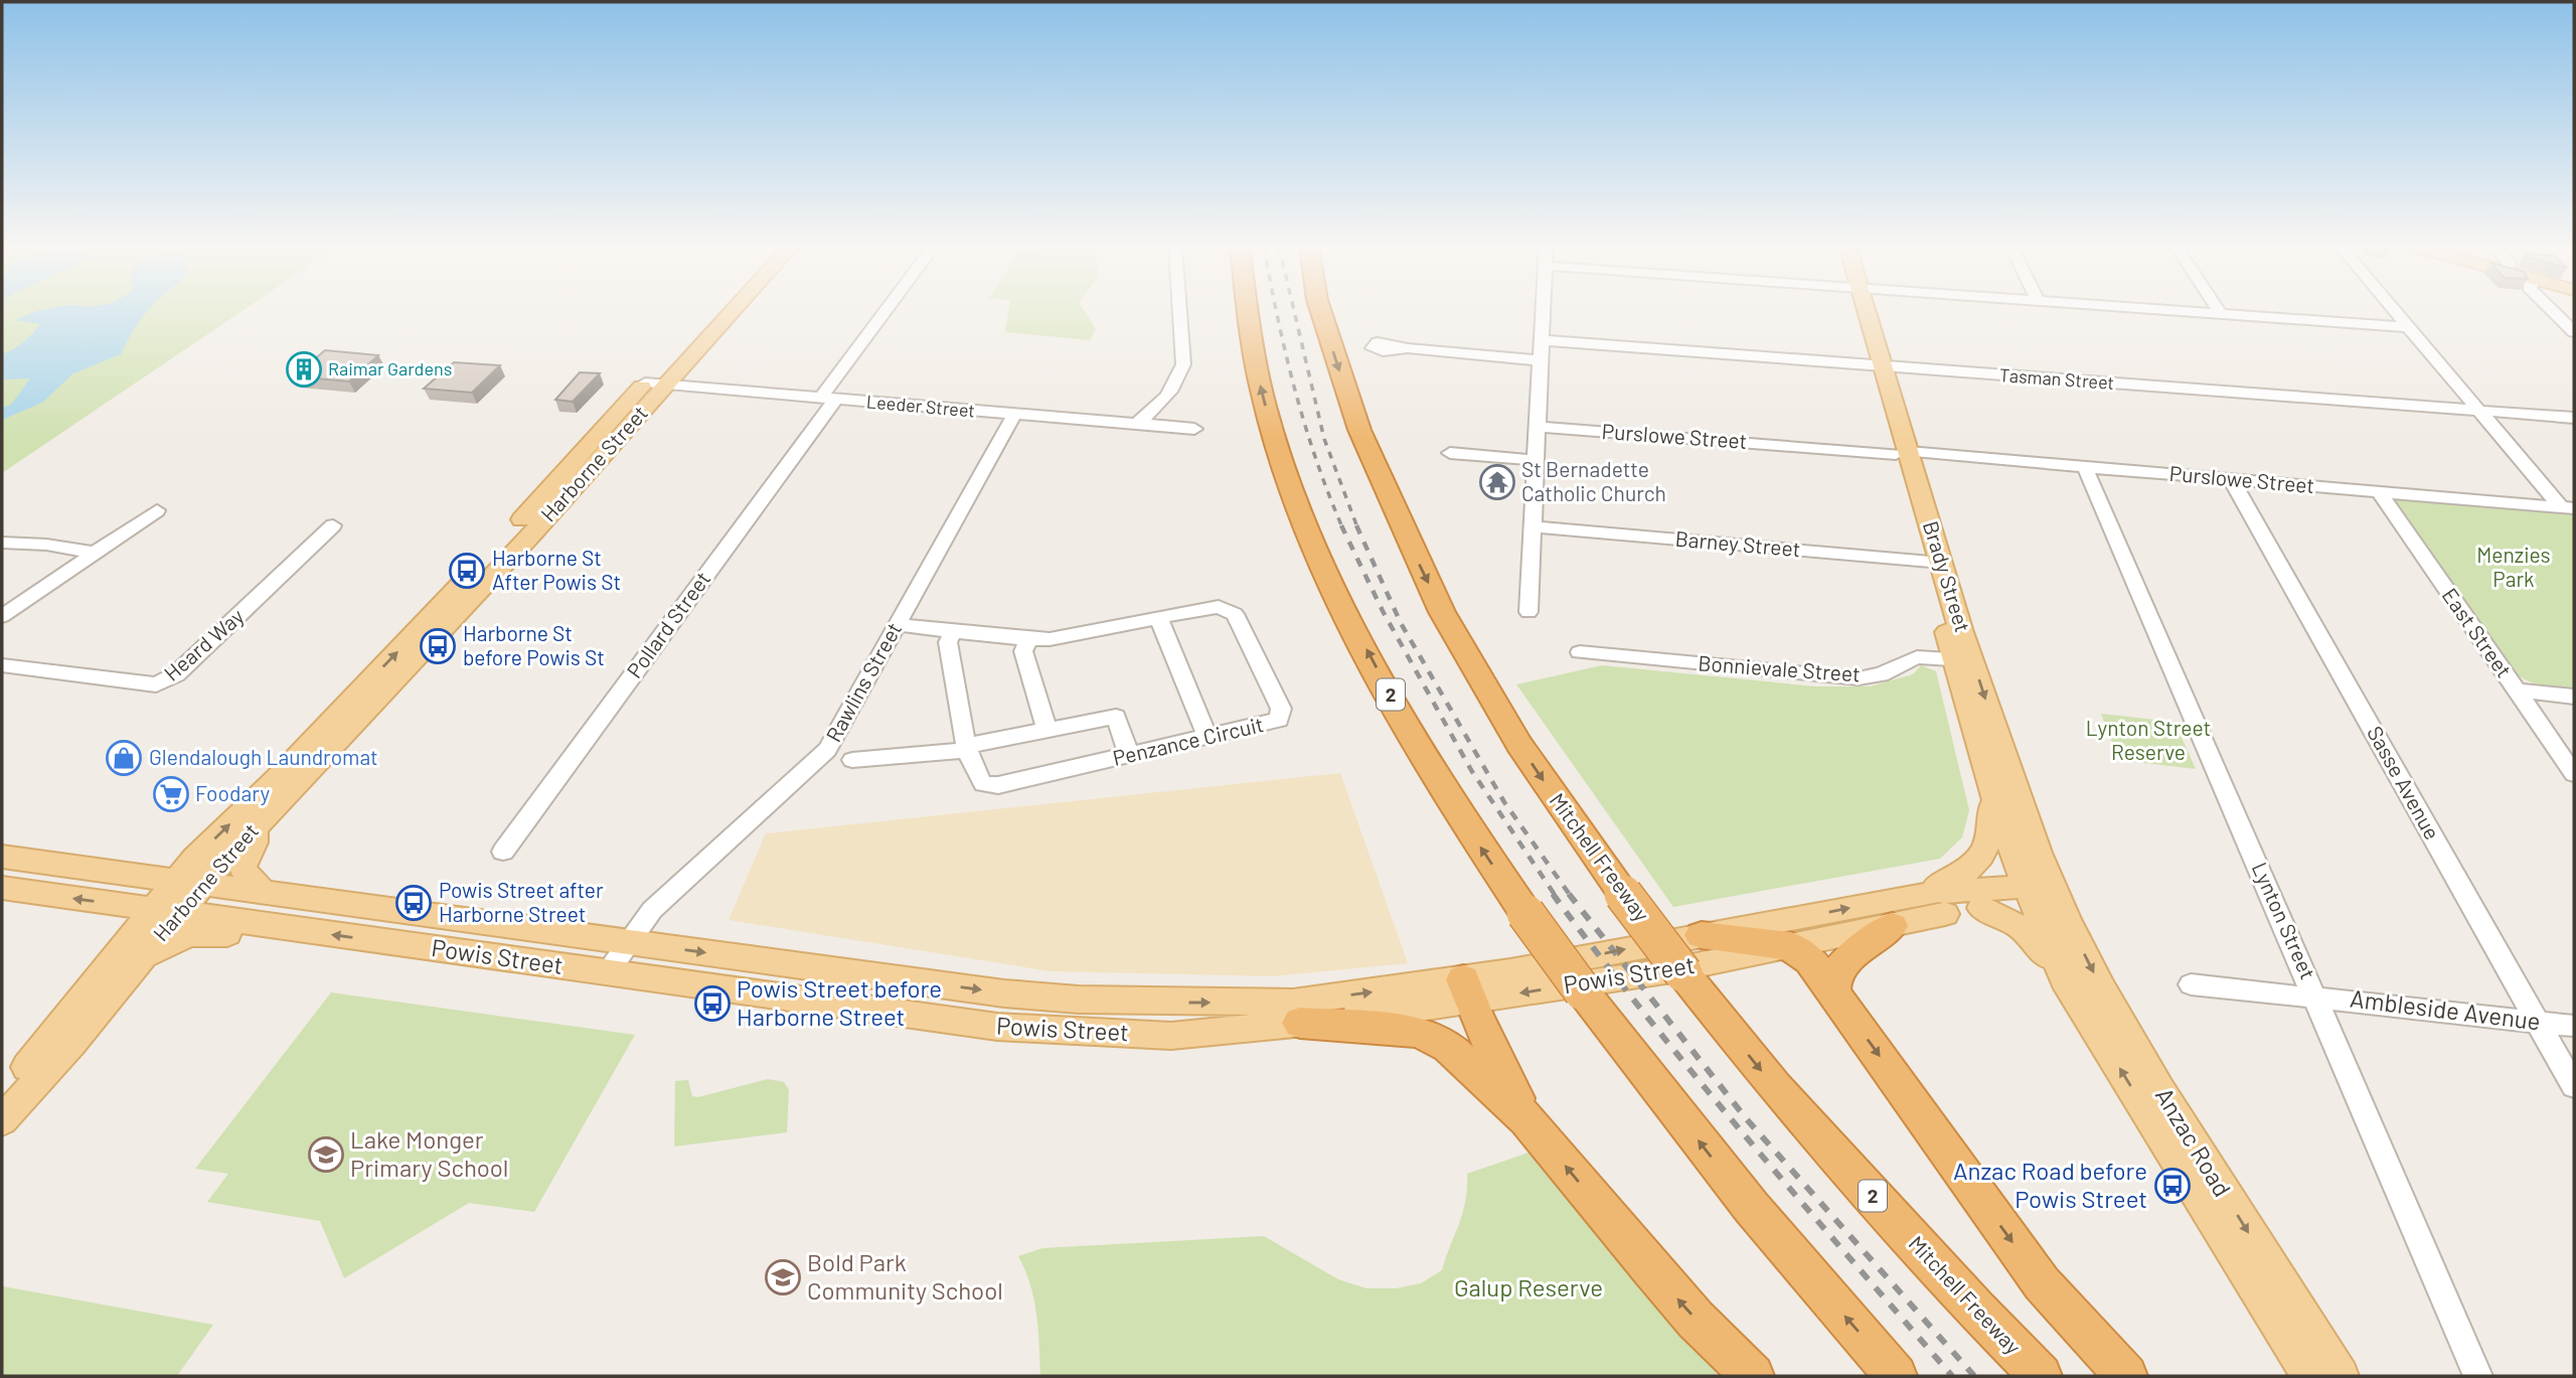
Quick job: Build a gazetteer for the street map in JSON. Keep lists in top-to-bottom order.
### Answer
{
  "streets": {
    "highway": ["2", "Mitchell Freeway"],
    "main road": [
      "Harborne Street",
      "Brady Street",
      "Powis Street",
      "Anzac Road"
    ],
    "street": [
      "Tasman Street",
      "Leeder Street",
      "Purslowe Street",
      "Barney Street",
      "Pollard Street",
      "East Street",
      "Heard Way",
      "Bonnievale Street",
      "Rawlins Street",
      "Penzance Circuit",
      "Sasse Avenue",
      "Lynton Street",
      "Ambleside Avenue"
    ]
  },
  "crossings": [
    ["Tasman Street", "Brady Street"],
    ["Leeder Street", "Harborne Street"],
    ["Leeder Street", "Pollard Street"],
    ["Leeder Street", "Rawlins Street"],
    ["Purslowe Street", "Brady Street"],
    ["Purslowe Street", "East Street"],
    ["Purslowe Street", "Sasse Avenue"],
    ["Purslowe Street", "Lynton Street"],
    ["Harborne Street", "Powis Street"],
    ["Barney Street", "Brady Street"],
    ["Brady Street", "Bonnievale Street"],
    ["Brady Street", "Powis Street"],
    ["Brady Street", "Anzac Road"],
    ["Rawlins Street", "Penzance Circuit"],
    ["Rawlins Street", "Powis Street"],
    ["Sasse Avenue", "Ambleside Avenue"],
    ["Lynton Street", "Ambleside Avenue"],
    ["Powis Street", "Anzac Road"]
  ],
  "parks": ["Menzies Park", "Lynton Street Reserve", "Galup Reserve"],
  "places": {
    "building": ["Raimar Gardens"],
    "temple": ["St Bernadette Catholic Church"],
    "bus stop": [
      "Harborne St After Powis St",
      "Harborne St before Powis St",
      "Powis Street after Harborne Street",
      "Powis Street before Harborne Street",
      "Anzac Road before Powis Street"
    ],
    "shop": ["Glendalough Laundromat"],
    "supermarket": ["Foodary"],
    "school or university": ["Lake Monger Primary School", "Bold Park Community School"]
  }
}
